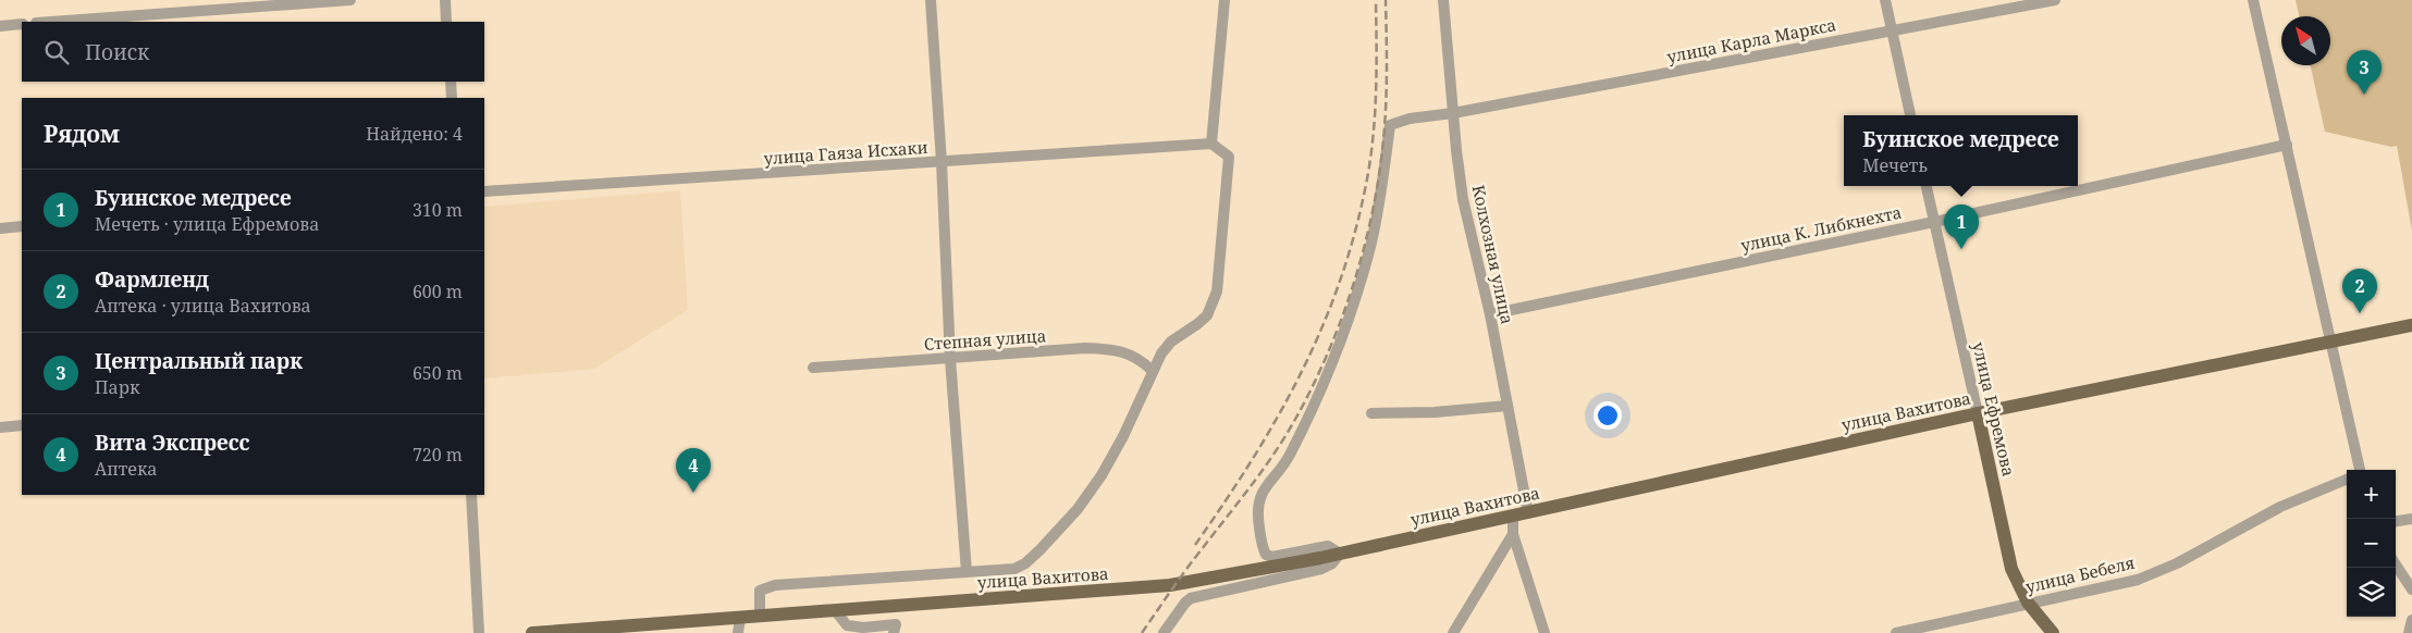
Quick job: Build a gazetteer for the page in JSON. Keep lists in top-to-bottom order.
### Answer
{
  "streets": {
    "main road": ["улица Ефремова", "улица Вахитова"],
    "street": [
      "улица Карла Маркса",
      "улица Гаяза Исхаки",
      "улица К. Либкнехта",
      "Колхозная улица",
      "Степная улица",
      "улица Бебеля"
    ]
  },
  "crossings": [
    ["улица Карла Маркса", "Колхозная улица"],
    ["улица Карла Маркса", "улица Вахитова"],
    ["улица К. Либкнехта", "Колхозная улица"],
    ["улица К. Либкнехта", "улица Ефремова"],
    ["Колхозная улица", "улица Вахитова"],
    ["улица Ефремова", "улица Вахитова"],
    ["улица Ефремова", "улица Бебеля"]
  ],
  "north": "top left",
  "page": {
    "search": "Поиск",
    "pins": [
      "3",
      "1",
      "2",
      "4"
    ],
    "heading": ["Рядом", "Найдено: 4"],
    "popup": ["Буинское медресе", "Мечеть"],
    "list": [
      {
        "mark": "1",
        "name": "Буинское медресе",
        "note": "Мечеть · улица Ефремова",
        "value": "310 m"
      },
      {
        "mark": "2",
        "name": "Фармленд",
        "note": "Аптека · улица Вахитова",
        "value": "600 m"
      },
      {
        "mark": "3",
        "name": "Центральный парк",
        "note": "Парк",
        "value": "650 m"
      },
      {
        "mark": "4",
        "name": "Вита Экспресс",
        "note": "Аптека",
        "value": "720 m"
      }
    ],
    "map_buttons": ["+", "−"]
  }
}
